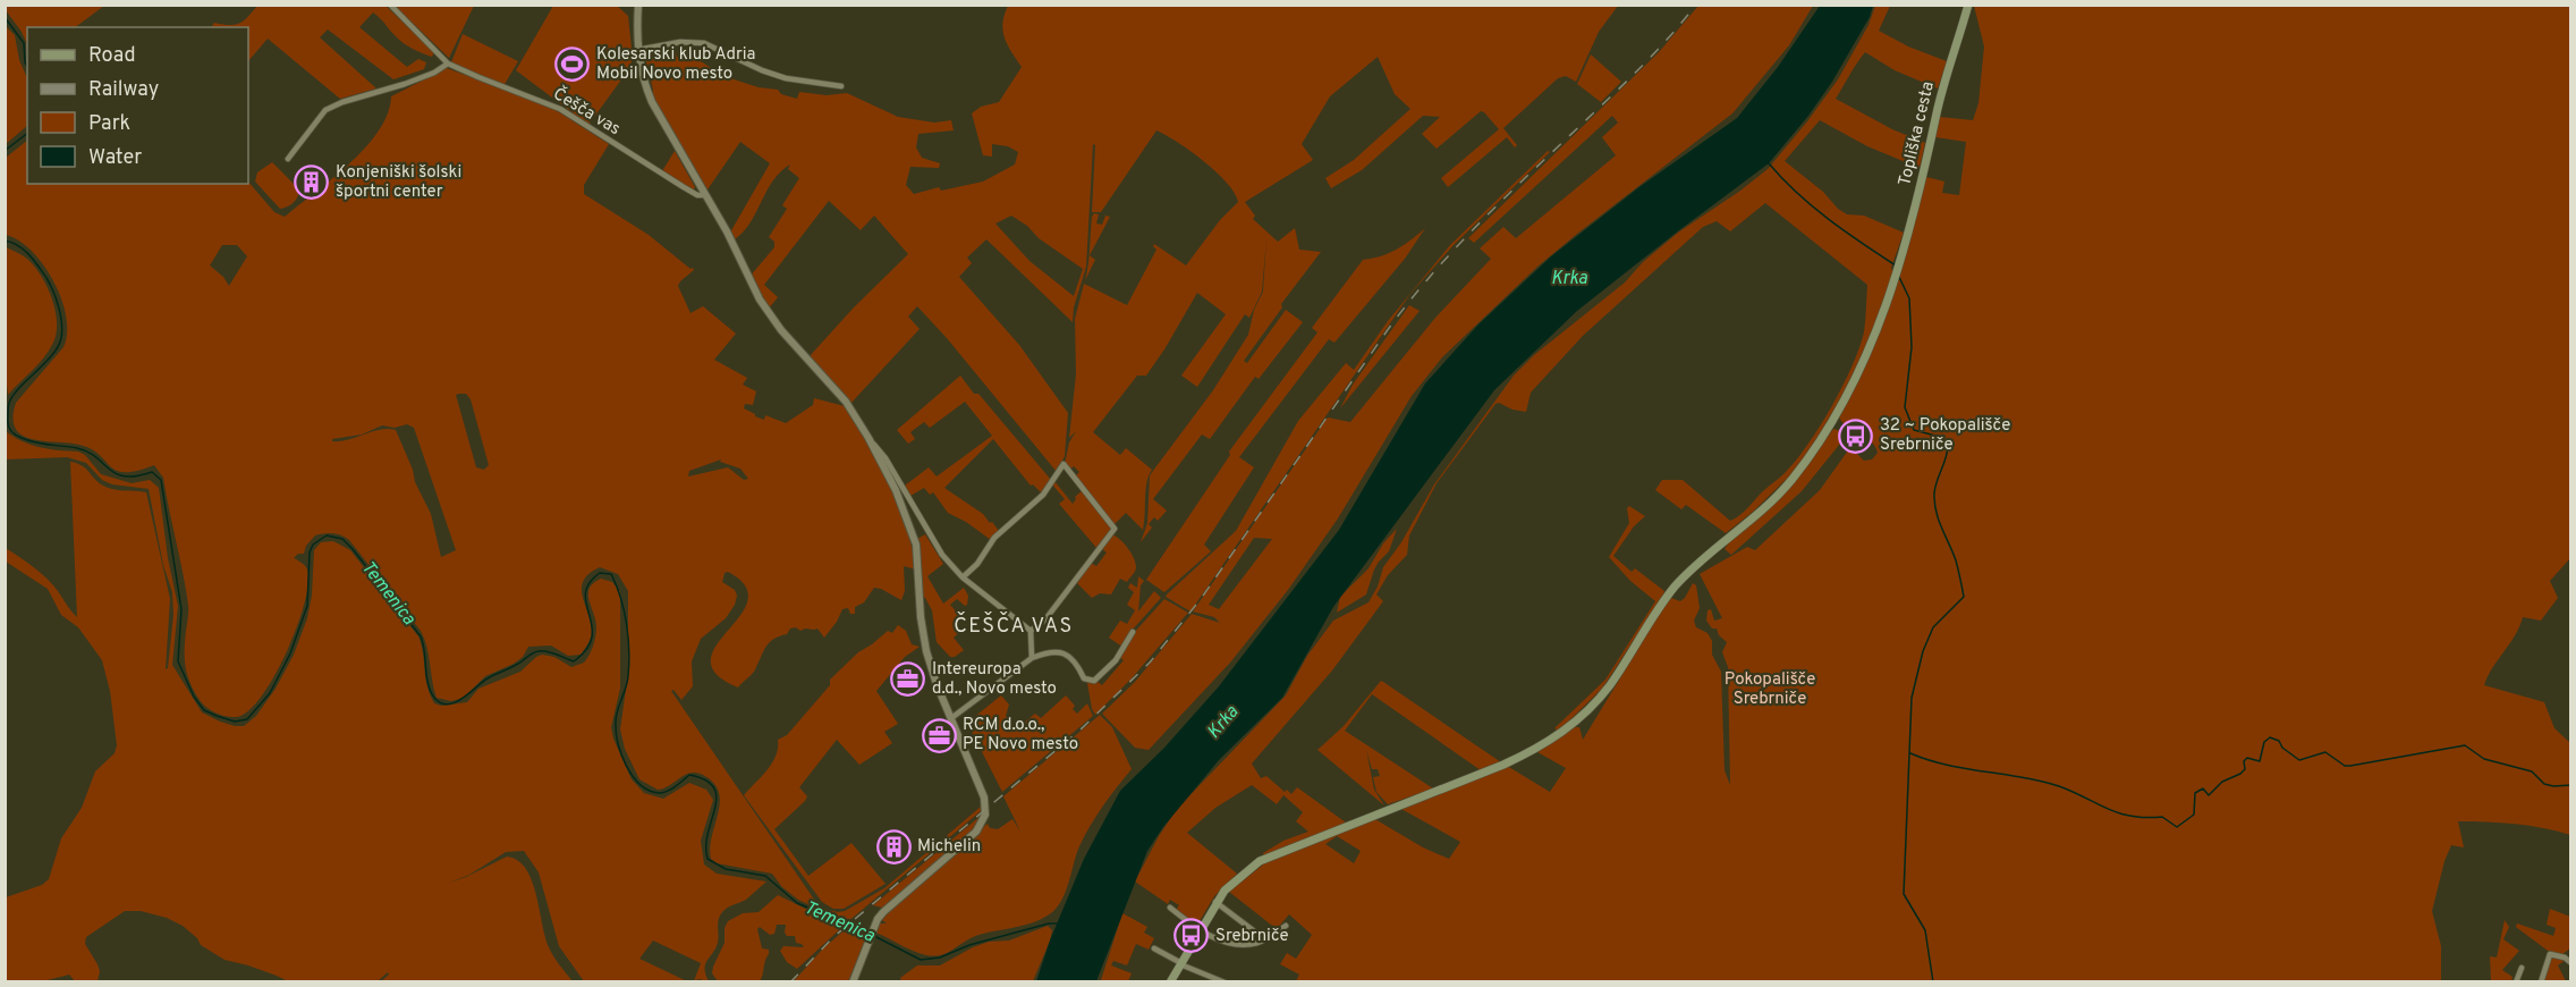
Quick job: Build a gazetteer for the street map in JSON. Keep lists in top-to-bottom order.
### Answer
{
  "streets": {
    "main road": ["Topliška cesta"],
    "street": ["Češča vas"]
  },
  "districts": ["ČEŠČA VAS"],
  "water": ["Krka", "Temenica"],
  "parks": ["Pokopališče Srebrniče"],
  "places": {
    "sports": ["Kolesarski klub Adria Mobil Novo mesto"],
    "building": ["Konjeniški šolski športni center", "Michelin"],
    "bus stop": ["32 ~ Pokopališče Srebrniče", "Srebrniče"],
    "office": ["Intereuropa d.d., Novo mesto", "RCM d.o.o., PE Novo mesto"]
  },
  "legend": [
    "Road",
    "Railway",
    "Park",
    "Water"
  ]
}
